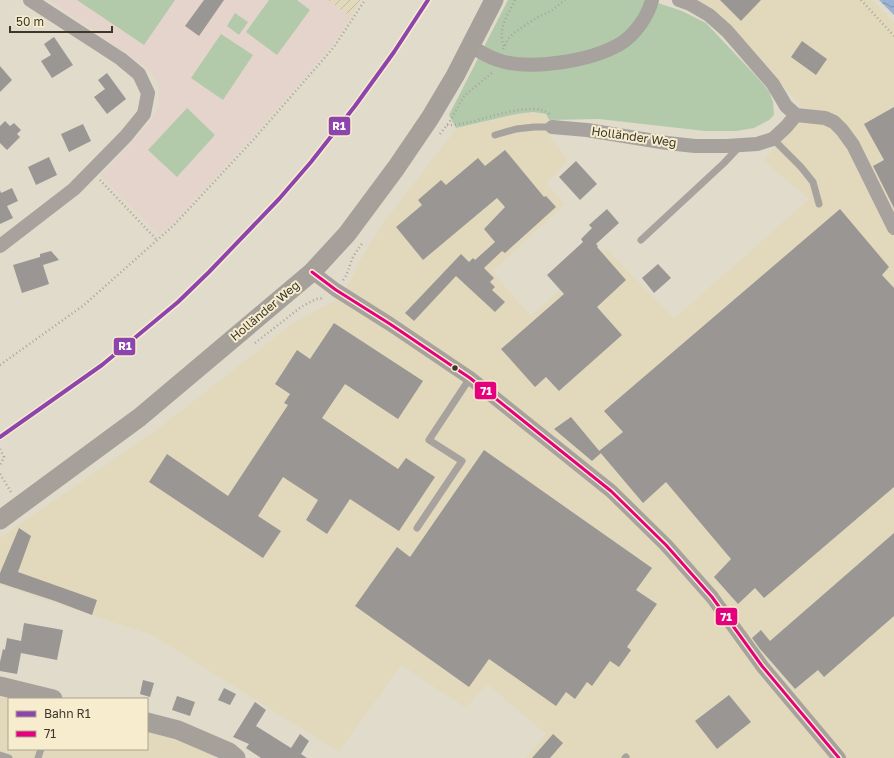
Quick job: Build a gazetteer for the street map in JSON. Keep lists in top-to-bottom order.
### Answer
{
  "streets": {
    "main road": ["Holländer Weg"]
  },
  "lines": ["rail line R1", "transit line 71"],
  "legend": ["Bahn R1", "71"],
  "scale_bar": "50 m"
}
